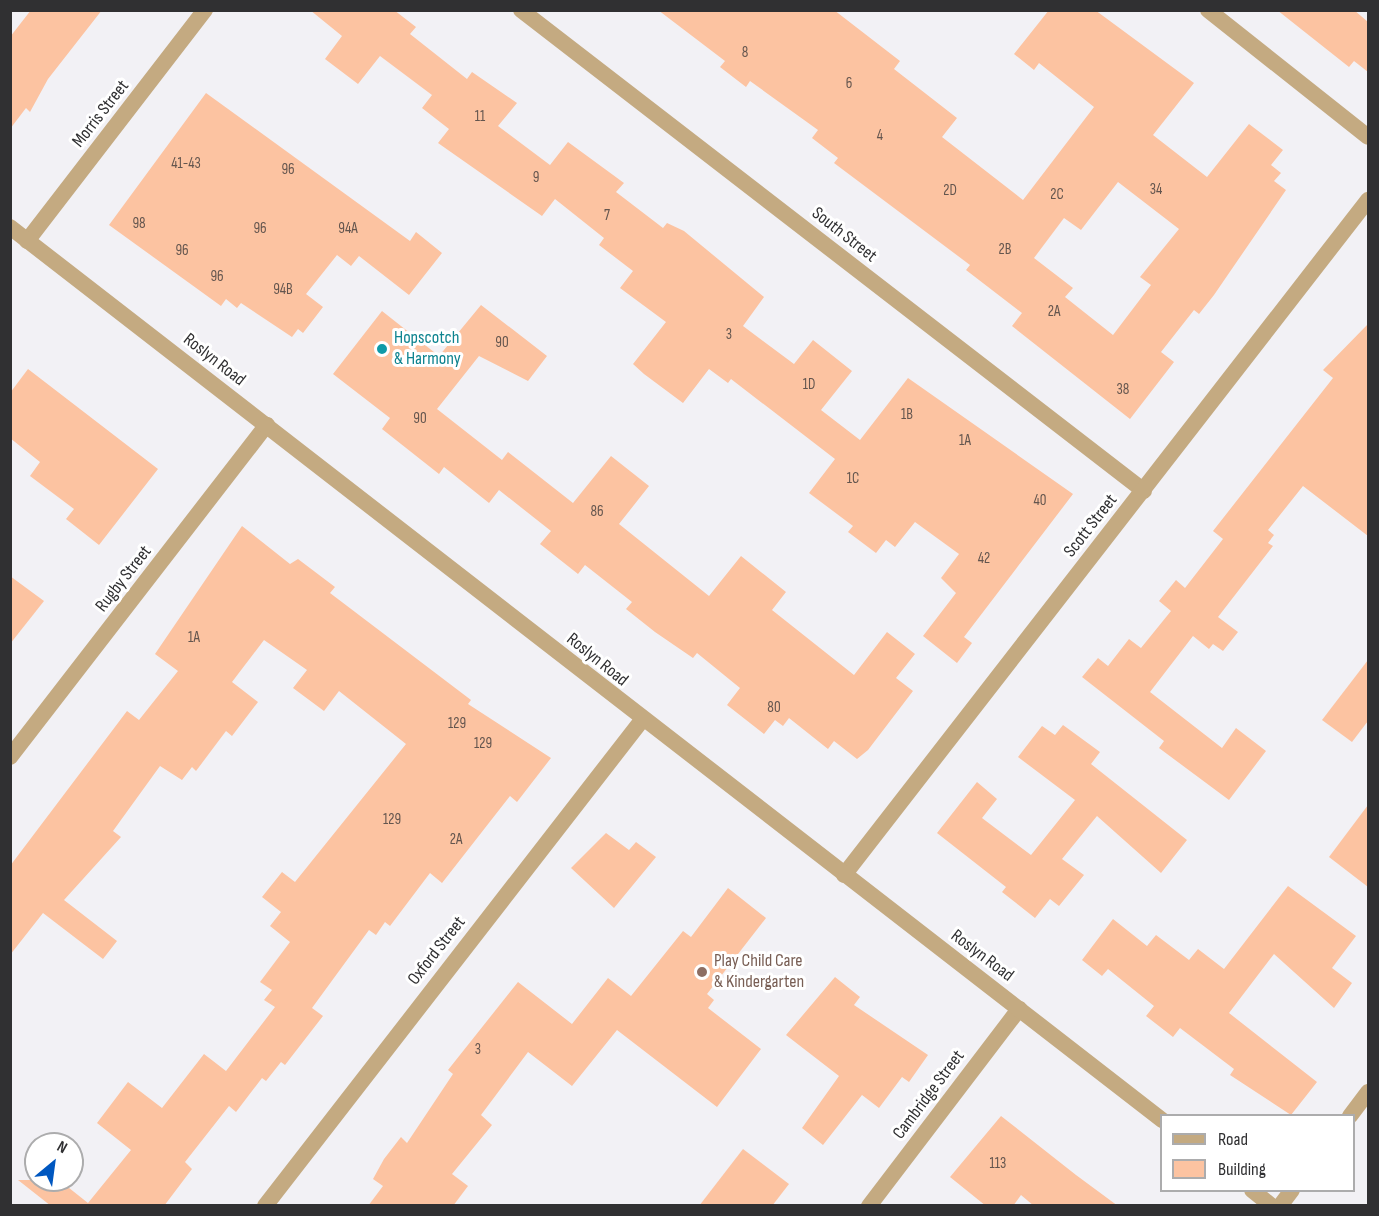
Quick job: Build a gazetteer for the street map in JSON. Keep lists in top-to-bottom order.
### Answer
{
  "streets": {
    "street": [
      "Morris Street",
      "South Street",
      "Roslyn Road",
      "Scott Street",
      "Rugby Street",
      "Oxford Street",
      "Cambridge Street"
    ]
  },
  "crossings": [
    ["Morris Street", "Roslyn Road"],
    ["South Street", "Scott Street"],
    ["Roslyn Road", "Scott Street"],
    ["Roslyn Road", "Rugby Street"],
    ["Roslyn Road", "Oxford Street"],
    ["Roslyn Road", "Cambridge Street"]
  ],
  "places": ["Hopscotch & Harmony", "Play Child Care & Kindergarten"],
  "house_numbers": [
    "8",
    "6",
    "11",
    "4",
    "41-43",
    "96",
    "9",
    "34",
    "2D",
    "2C",
    "7",
    "98",
    "96",
    "94A",
    "2B",
    "96",
    "96",
    "94B",
    "2A",
    "3",
    "90",
    "1D",
    "38",
    "1B",
    "90",
    "1A",
    "1C",
    "40",
    "86",
    "42",
    "1A",
    "80",
    "129",
    "129",
    "129",
    "2A",
    "3",
    "113"
  ],
  "legend": ["Road", "Building"],
  "north": "top right"
}
